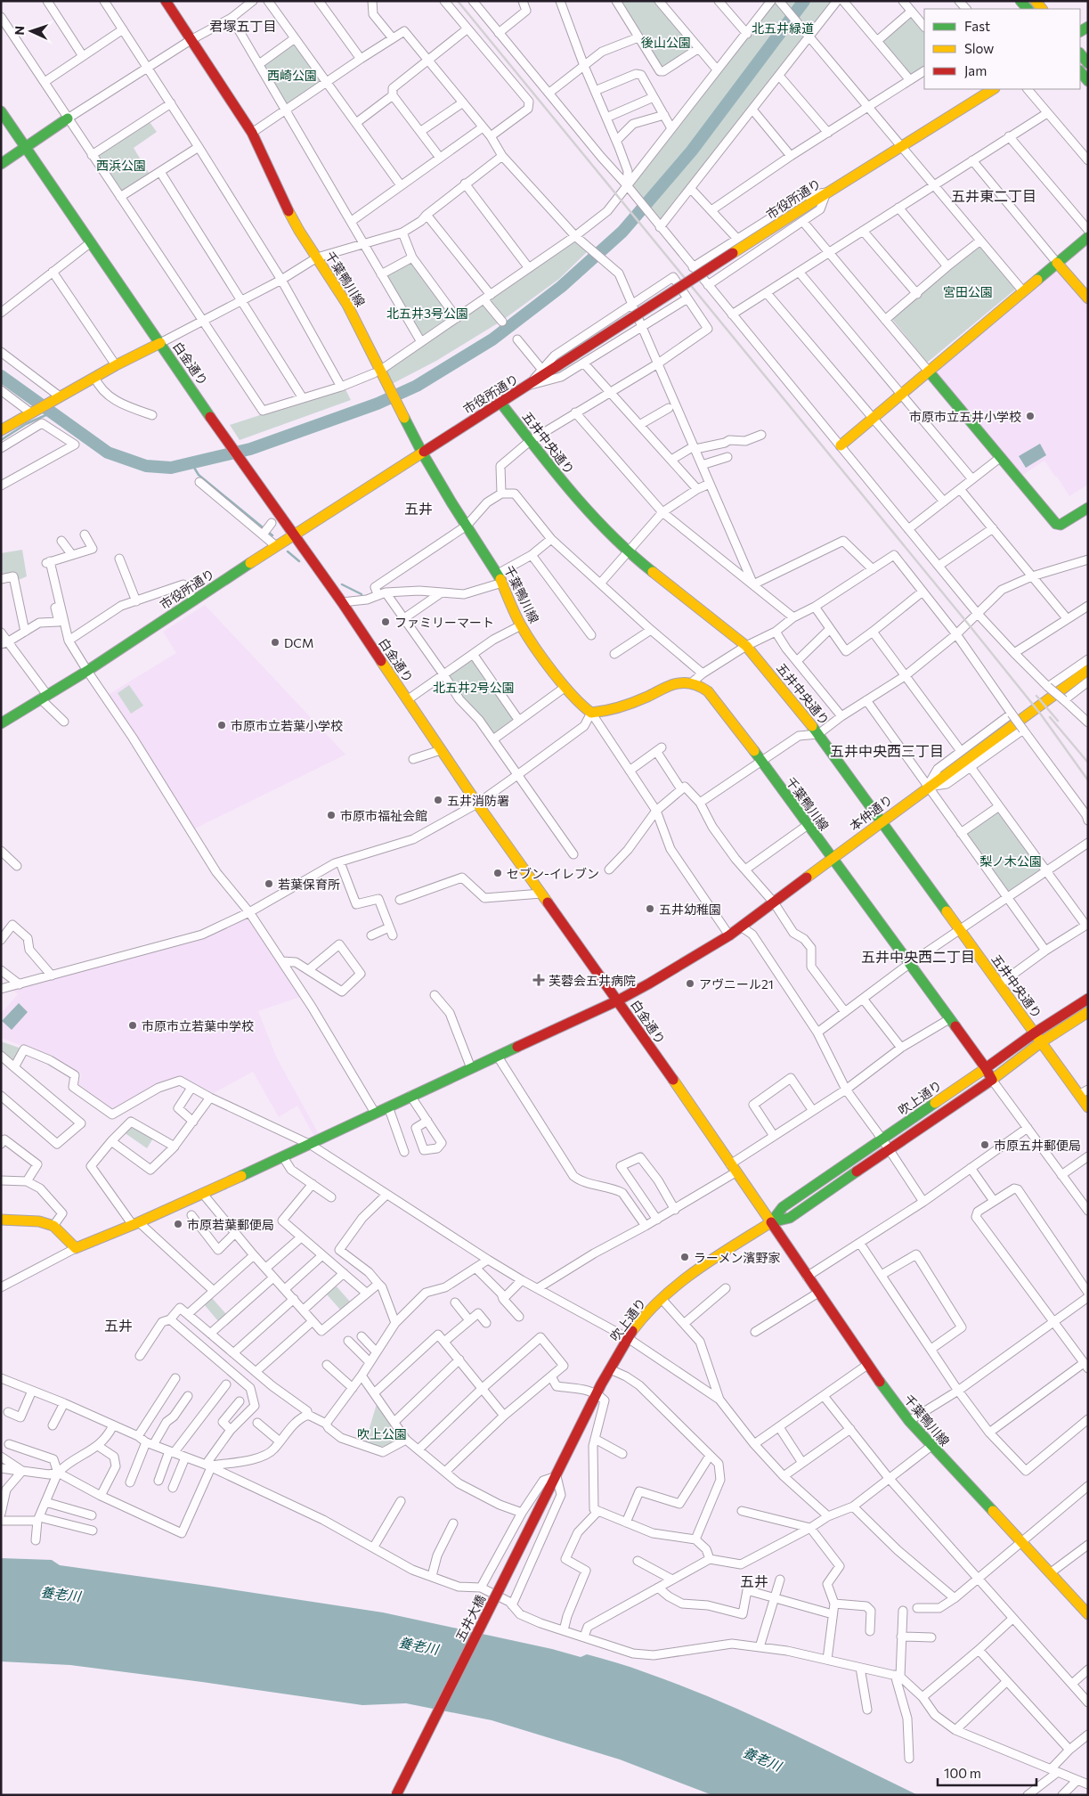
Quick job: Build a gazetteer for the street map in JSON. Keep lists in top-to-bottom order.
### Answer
{
  "streets": {
    "street": [
      "市役所通り",
      "千葉鴨川線",
      "白金通り",
      "五井中央通り",
      "本仲通り",
      "吹上通り",
      "五井大橋"
    ]
  },
  "crossings": [
    ["市役所通り", "千葉鴨川線"],
    ["市役所通り", "白金通り"],
    ["市役所通り", "五井中央通り"],
    ["千葉鴨川線", "白金通り"],
    ["千葉鴨川線", "本仲通り"],
    ["千葉鴨川線", "吹上通り"],
    ["白金通り", "本仲通り"],
    ["白金通り", "吹上通り"],
    ["五井中央通り", "本仲通り"],
    ["五井中央通り", "吹上通り"],
    ["吹上通り", "五井大橋"]
  ],
  "districts": [
    "君塚五丁目",
    "五井東二丁目",
    "五井",
    "五井中央西三丁目",
    "五井中央西二丁目",
    "五井",
    "五井"
  ],
  "water": ["養老川"],
  "parks": [
    "北五井緑道",
    "後山公園",
    "西崎公園",
    "西浜公園",
    "宮田公園",
    "北五井3号公園",
    "北五井2号公園",
    "梨ノ木公園",
    "吹上公園"
  ],
  "places": {
    "other": [
      "市原市立五井小学校",
      "ファミリーマート",
      "DCM",
      "市原市立若葉小学校",
      "五井消防署",
      "市原市福祉会館",
      "セブン-イレブン",
      "若葉保育所",
      "五井幼稚園",
      "アヴニール21",
      "市原市立若葉中学校",
      "市原五井郵便局",
      "市原若葉郵便局",
      "ラーメン濱野家"
    ],
    "health": ["芙蓉会五井病院"]
  },
  "legend": ["Fast", "Slow", "Jam"],
  "scale_bar": "100 m",
  "north": "left"
}
